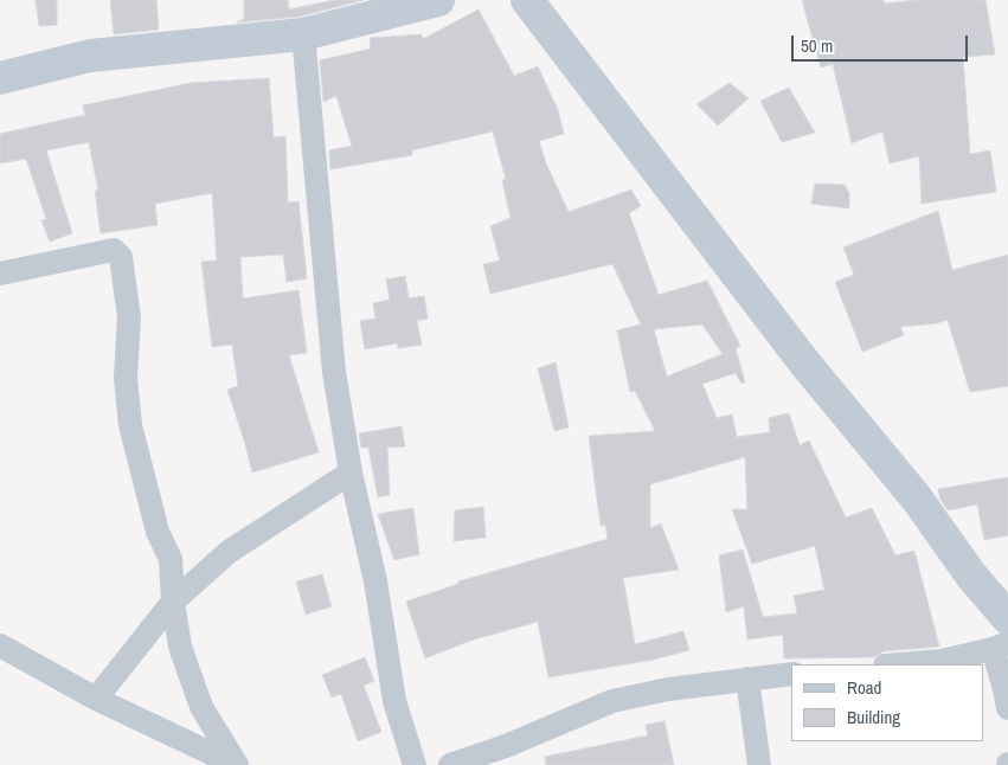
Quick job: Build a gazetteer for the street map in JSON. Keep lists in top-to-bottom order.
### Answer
{
  "legend": ["Road", "Building"],
  "scale_bar": "50 m"
}
